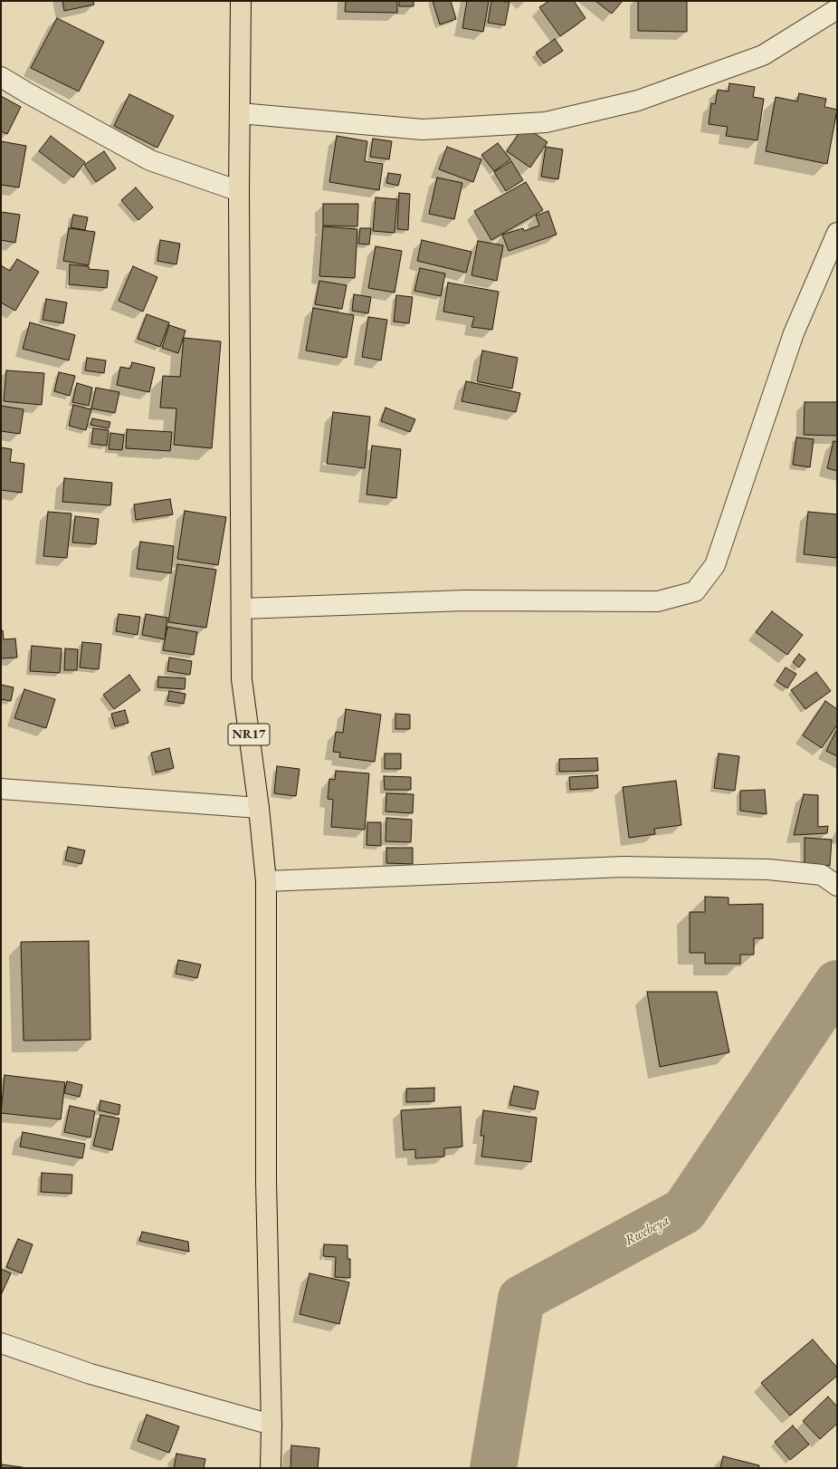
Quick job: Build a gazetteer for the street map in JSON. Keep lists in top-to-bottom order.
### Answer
{
  "streets": {
    "main road": ["NR17"]
  },
  "water": ["Rwebeya"]
}
